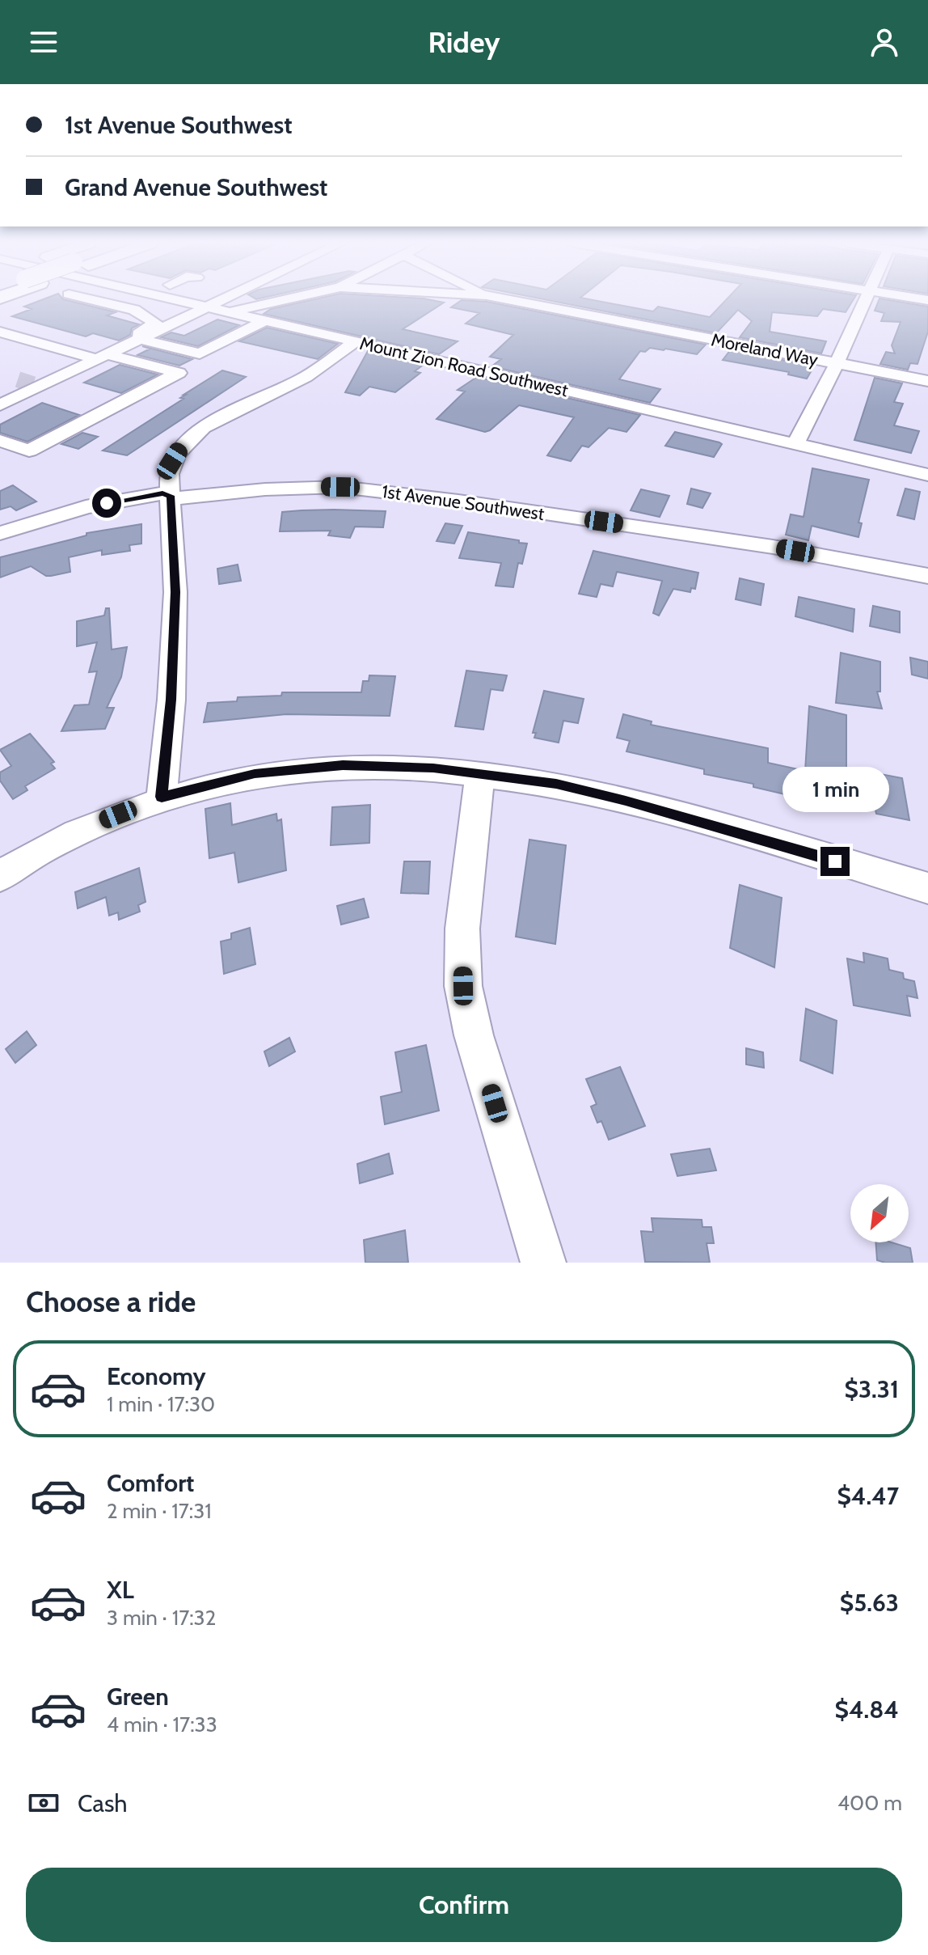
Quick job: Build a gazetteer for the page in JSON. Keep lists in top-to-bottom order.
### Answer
{
  "streets": {
    "street": ["Moreland Way", "Mount Zion Road Southwest", "1st Avenue Southwest"]
  },
  "north": "bottom left",
  "page": {
    "header": "Ridey",
    "banner": ["1st Avenue Southwest", "Grand Avenue Southwest"],
    "bubble": "1 min",
    "heading": "Choose a ride",
    "list": [
      {
        "name": "Economy",
        "note": "1 min · 17:30",
        "value": "$3.31"
      },
      {
        "name": "Comfort",
        "note": "2 min · 17:31",
        "value": "$4.47"
      },
      {
        "name": "XL",
        "note": "3 min · 17:32",
        "value": "$5.63"
      },
      {
        "name": "Green",
        "note": "4 min · 17:33",
        "value": "$4.84"
      }
    ],
    "pay": ["Cash", "400 m"],
    "buttons": "Confirm"
  }
}
